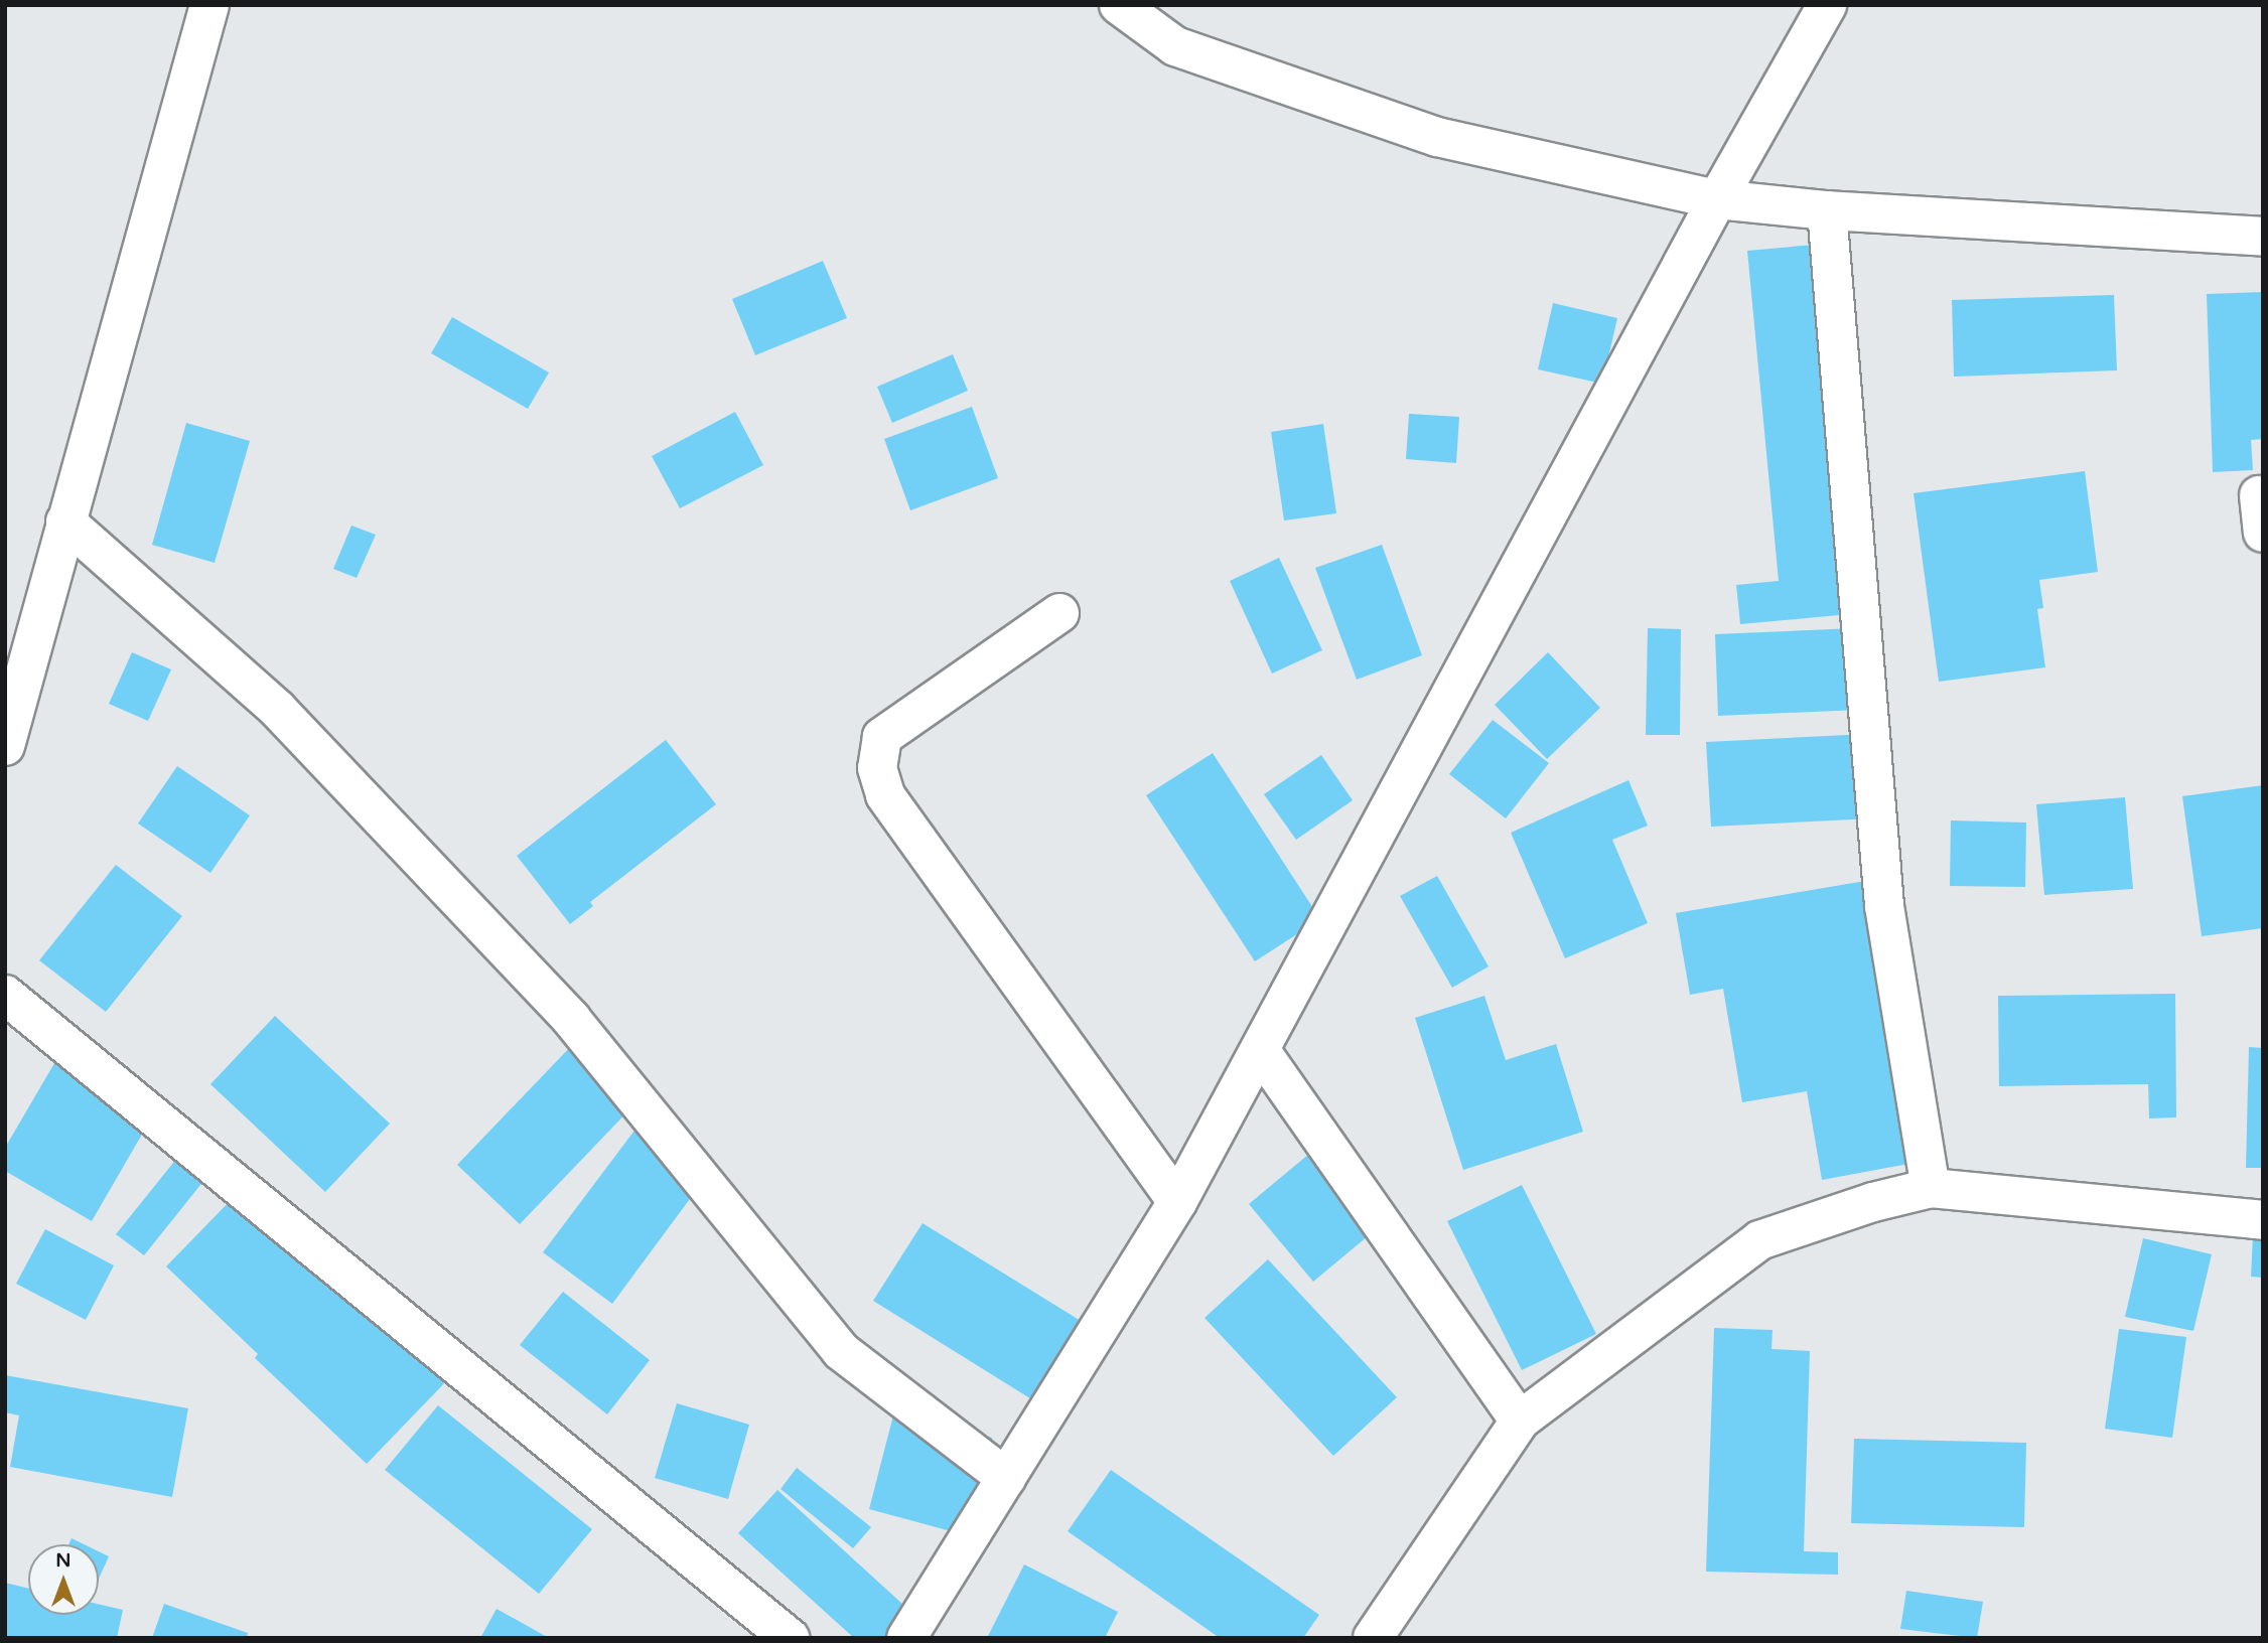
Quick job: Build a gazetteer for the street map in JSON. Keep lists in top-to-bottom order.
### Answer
{
  "north": "top"
}
